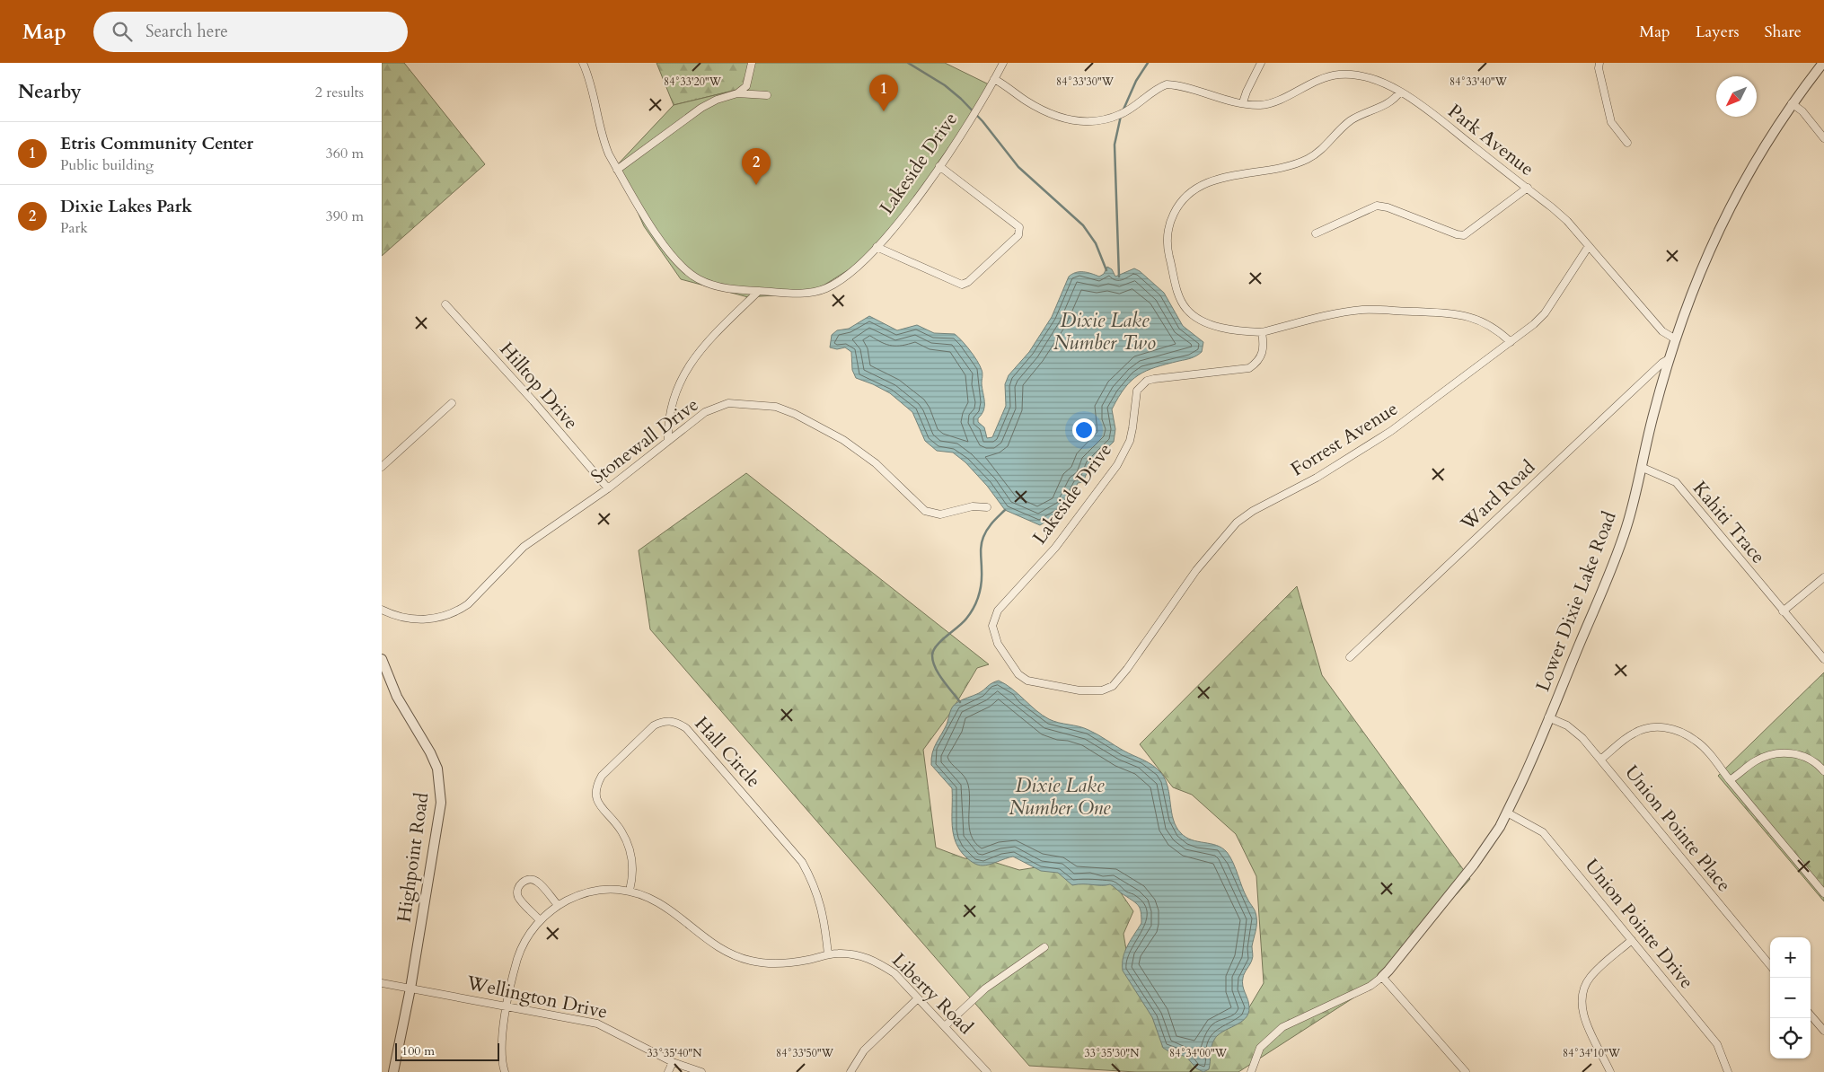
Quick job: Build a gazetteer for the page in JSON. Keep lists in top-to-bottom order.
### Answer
{
  "streets": {
    "street": [
      "Park Avenue",
      "Lakeside Drive",
      "Hilltop Drive",
      "Forrest Avenue",
      "Stonewall Drive",
      "Ward Road",
      "Kahiti Trace",
      "Lower Dixie Lake Road",
      "Hall Circle",
      "Union Pointe Place",
      "Highpoint Road",
      "Union Pointe Drive",
      "Liberty Road",
      "Wellington Drive"
    ]
  },
  "crossings": [
    ["Park Avenue", "Lakeside Drive"],
    ["Park Avenue", "Forrest Avenue"],
    ["Park Avenue", "Lower Dixie Lake Road"],
    ["Lakeside Drive", "Forrest Avenue"],
    ["Hilltop Drive", "Stonewall Drive"],
    ["Ward Road", "Lower Dixie Lake Road"],
    ["Kahiti Trace", "Lower Dixie Lake Road"],
    ["Lower Dixie Lake Road", "Union Pointe Place"],
    ["Lower Dixie Lake Road", "Union Pointe Drive"],
    ["Hall Circle", "Liberty Road"],
    ["Highpoint Road", "Wellington Drive"],
    ["Liberty Road", "Wellington Drive"]
  ],
  "water": ["Dixie Lake Number Two", "Dixie Lake Number One"],
  "scale_bar": "100 m",
  "north": "bottom left",
  "page": {
    "header": "Map",
    "search": "Search here",
    "nav": ["Map", "Layers", "Share"],
    "heading": ["Nearby", "2 results"],
    "pins": ["1", "2"],
    "list": [
      {
        "mark": "1",
        "name": "Etris Community Center",
        "note": "Public building",
        "value": "360 m"
      },
      {
        "mark": "2",
        "name": "Dixie Lakes Park",
        "note": "Park",
        "value": "390 m"
      }
    ],
    "map_buttons": ["+", "−"],
    "scale": "100 m"
  },
  "coordinates": [
    "84°33'20\"W",
    "84°33'30\"W",
    "84°33'40\"W",
    "33°35'40\"N",
    "33°35'30\"N",
    "84°33'50\"W",
    "84°34'00\"W",
    "84°34'10\"W"
  ]
}
